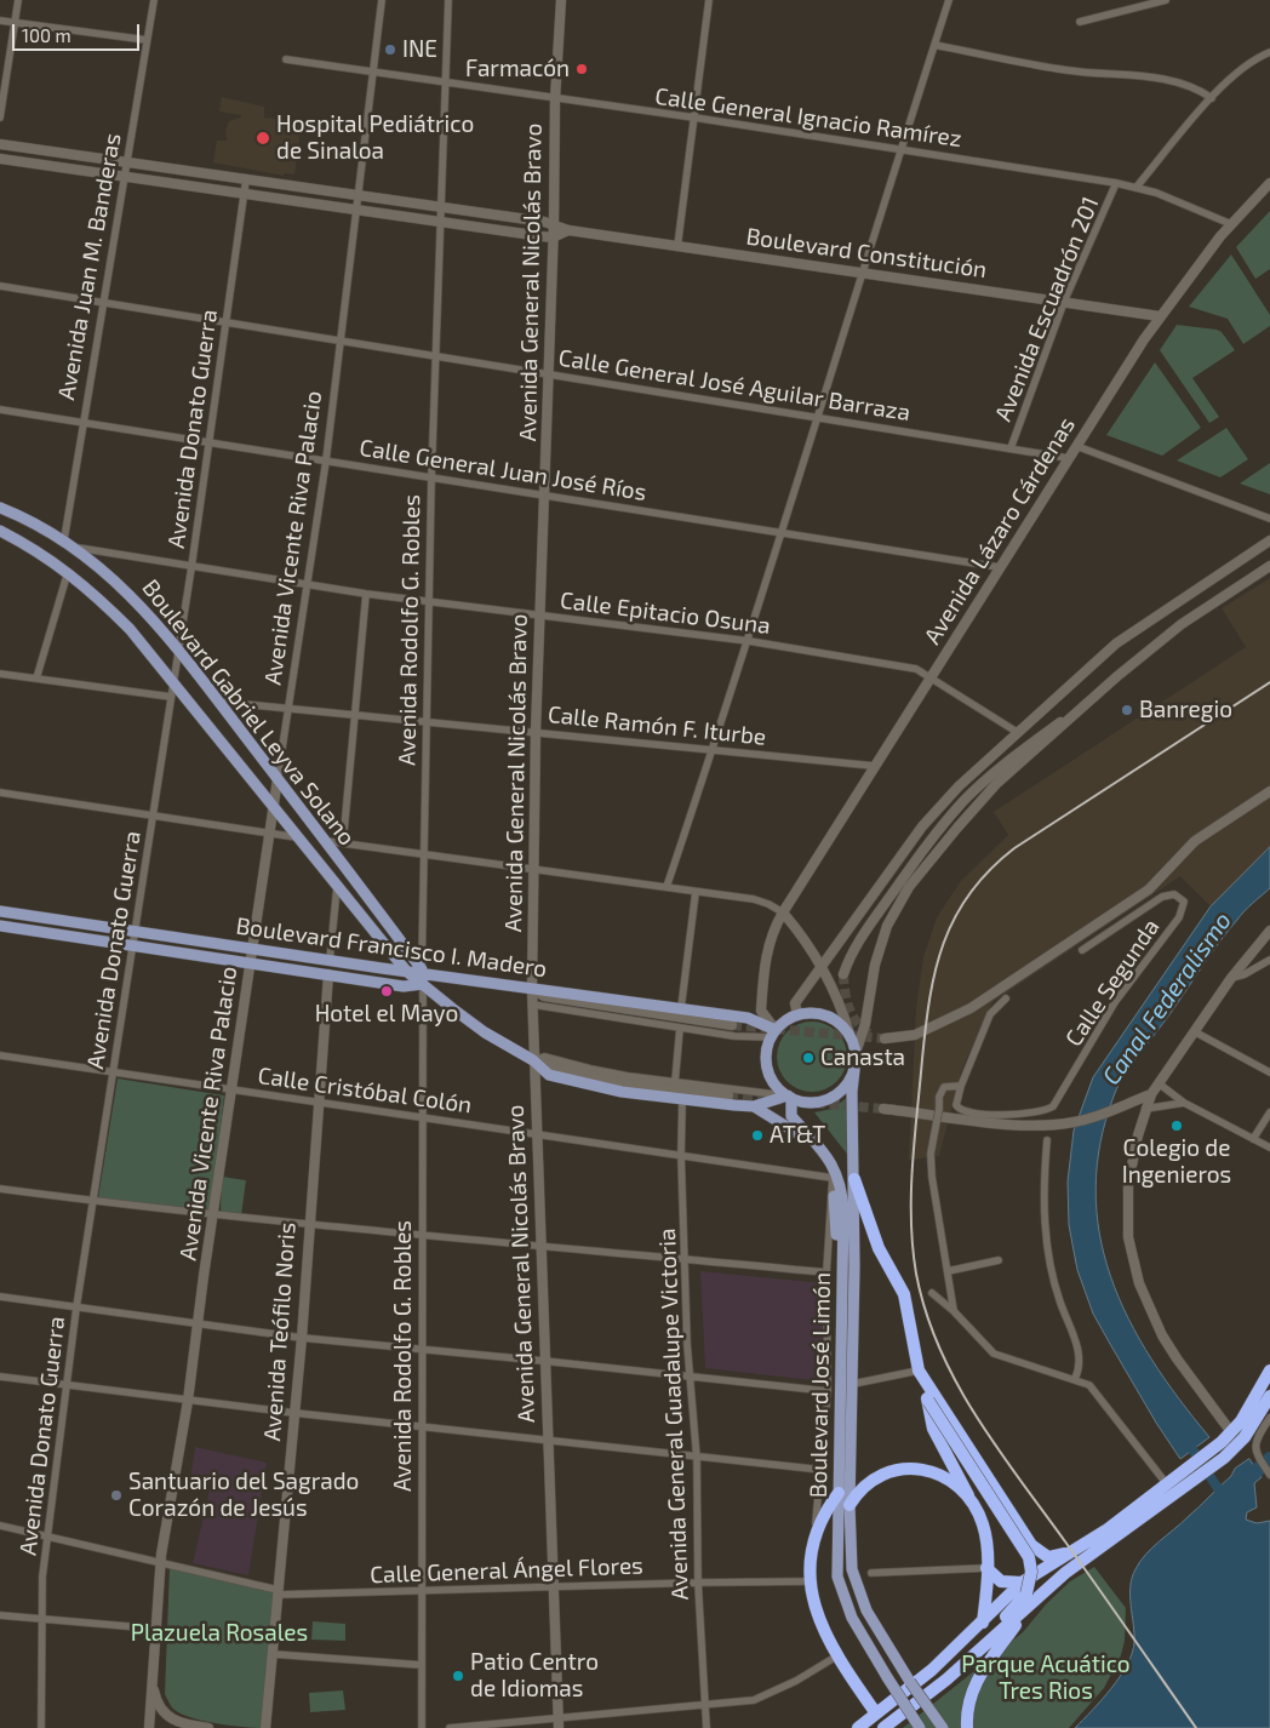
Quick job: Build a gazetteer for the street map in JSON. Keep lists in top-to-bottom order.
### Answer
{
  "streets": {
    "main road": [
      "Boulevard Constitución",
      "Avenida General Nicolás Bravo",
      "Avenida Lázaro Cárdenas",
      "Avenida Vicente Riva Palacio",
      "Boulevard Gabriel Leyva Solano",
      "Boulevard Francisco I. Madero",
      "Avenida Teófilo Noris",
      "Boulevard José Limón"
    ],
    "street": [
      "Calle General Ignacio Ramírez",
      "Avenida Juan M. Banderas",
      "Avenida Escuadrón 201",
      "Calle General José Aguilar Barraza",
      "Avenida Donato Guerra",
      "Calle General Juan José Ríos",
      "Calle Epitacio Osuna",
      "Avenida Rodolfo G. Robles",
      "Calle Ramón F. Iturbe",
      "Calle Segunda",
      "Calle Cristóbal Colón",
      "Avenida General Guadalupe Victoria",
      "Calle General Ángel Flores"
    ]
  },
  "crossings": [
    ["Calle General Ignacio Ramírez", "Avenida General Nicolás Bravo"],
    ["Calle General Ignacio Ramírez", "Avenida Escuadrón 201"],
    ["Calle General Ignacio Ramírez", "Avenida Lázaro Cárdenas"],
    ["Calle General Ignacio Ramírez", "Avenida Vicente Riva Palacio"],
    ["Calle General Ignacio Ramírez", "Avenida Rodolfo G. Robles"],
    ["Boulevard Constitución", "Avenida Juan M. Banderas"],
    ["Boulevard Constitución", "Avenida General Nicolás Bravo"],
    ["Boulevard Constitución", "Avenida Escuadrón 201"],
    ["Boulevard Constitución", "Avenida Donato Guerra"],
    ["Boulevard Constitución", "Avenida Lázaro Cárdenas"],
    ["Boulevard Constitución", "Avenida Vicente Riva Palacio"],
    ["Boulevard Constitución", "Avenida Rodolfo G. Robles"],
    ["Avenida Juan M. Banderas", "Calle General José Aguilar Barraza"],
    ["Avenida Juan M. Banderas", "Calle General Juan José Ríos"],
    ["Avenida Juan M. Banderas", "Boulevard Gabriel Leyva Solano"],
    ["Avenida General Nicolás Bravo", "Calle General José Aguilar Barraza"],
    ["Avenida General Nicolás Bravo", "Calle General Juan José Ríos"],
    ["Avenida General Nicolás Bravo", "Calle Epitacio Osuna"],
    ["Avenida General Nicolás Bravo", "Boulevard Gabriel Leyva Solano"],
    ["Avenida General Nicolás Bravo", "Calle Ramón F. Iturbe"],
    ["Avenida General Nicolás Bravo", "Boulevard Francisco I. Madero"],
    ["Avenida General Nicolás Bravo", "Calle Cristóbal Colón"],
    ["Avenida General Nicolás Bravo", "Calle General Ángel Flores"],
    ["Avenida Escuadrón 201", "Calle General José Aguilar Barraza"],
    ["Calle General José Aguilar Barraza", "Avenida Donato Guerra"],
    ["Calle General José Aguilar Barraza", "Avenida Lázaro Cárdenas"],
    ["Calle General José Aguilar Barraza", "Avenida Vicente Riva Palacio"],
    ["Calle General José Aguilar Barraza", "Avenida Rodolfo G. Robles"],
    ["Avenida Donato Guerra", "Calle General Juan José Ríos"],
    ["Avenida Donato Guerra", "Calle Epitacio Osuna"],
    ["Avenida Donato Guerra", "Boulevard Gabriel Leyva Solano"],
    ["Avenida Donato Guerra", "Boulevard Francisco I. Madero"],
    ["Avenida Donato Guerra", "Calle Cristóbal Colón"],
    ["Calle General Juan José Ríos", "Avenida Lázaro Cárdenas"],
    ["Calle General Juan José Ríos", "Avenida Vicente Riva Palacio"],
    ["Calle General Juan José Ríos", "Avenida Rodolfo G. Robles"],
    ["Avenida Lázaro Cárdenas", "Calle Epitacio Osuna"],
    ["Avenida Lázaro Cárdenas", "Boulevard Gabriel Leyva Solano"],
    ["Avenida Lázaro Cárdenas", "Calle Ramón F. Iturbe"],
    ["Avenida Lázaro Cárdenas", "Boulevard Francisco I. Madero"],
    ["Avenida Lázaro Cárdenas", "Boulevard José Limón"],
    ["Avenida Vicente Riva Palacio", "Calle Epitacio Osuna"],
    ["Avenida Vicente Riva Palacio", "Boulevard Gabriel Leyva Solano"],
    ["Avenida Vicente Riva Palacio", "Calle Ramón F. Iturbe"],
    ["Avenida Vicente Riva Palacio", "Boulevard Francisco I. Madero"],
    ["Avenida Vicente Riva Palacio", "Calle Cristóbal Colón"],
    ["Avenida Vicente Riva Palacio", "Calle General Ángel Flores"],
    ["Calle Epitacio Osuna", "Avenida Rodolfo G. Robles"],
    ["Calle Epitacio Osuna", "Boulevard Gabriel Leyva Solano"],
    ["Avenida Rodolfo G. Robles", "Boulevard Gabriel Leyva Solano"],
    ["Avenida Rodolfo G. Robles", "Calle Ramón F. Iturbe"],
    ["Avenida Rodolfo G. Robles", "Boulevard Francisco I. Madero"],
    ["Avenida Rodolfo G. Robles", "Calle Cristóbal Colón"],
    ["Avenida Rodolfo G. Robles", "Calle General Ángel Flores"],
    ["Boulevard Gabriel Leyva Solano", "Calle Ramón F. Iturbe"],
    ["Boulevard Gabriel Leyva Solano", "Boulevard Francisco I. Madero"],
    ["Boulevard Gabriel Leyva Solano", "Boulevard José Limón"],
    ["Boulevard Gabriel Leyva Solano", "Avenida General Guadalupe Victoria"],
    ["Boulevard Francisco I. Madero", "Avenida Teófilo Noris"],
    ["Boulevard Francisco I. Madero", "Boulevard José Limón"],
    ["Calle Cristóbal Colón", "Avenida Teófilo Noris"],
    ["Calle Cristóbal Colón", "Boulevard José Limón"],
    ["Calle Cristóbal Colón", "Avenida General Guadalupe Victoria"],
    ["Avenida Teófilo Noris", "Calle General Ángel Flores"],
    ["Boulevard José Limón", "Calle General Ángel Flores"],
    ["Avenida General Guadalupe Victoria", "Calle General Ángel Flores"]
  ],
  "water": ["Canal Federalismo"],
  "parks": ["Plazuela Rosales", "Parque Acuático Tres Rios"],
  "places": [
    "INE",
    "Farmacón",
    "Hospital Pediátrico de Sinaloa",
    "Banregio",
    "Hotel el Mayo",
    "Canasta",
    "Colegio de Ingenieros",
    "AT&T",
    "Santuario del Sagrado Corazón de Jesús",
    "Patio Centro de Idiomas"
  ],
  "scale_bar": "100 m"
}
